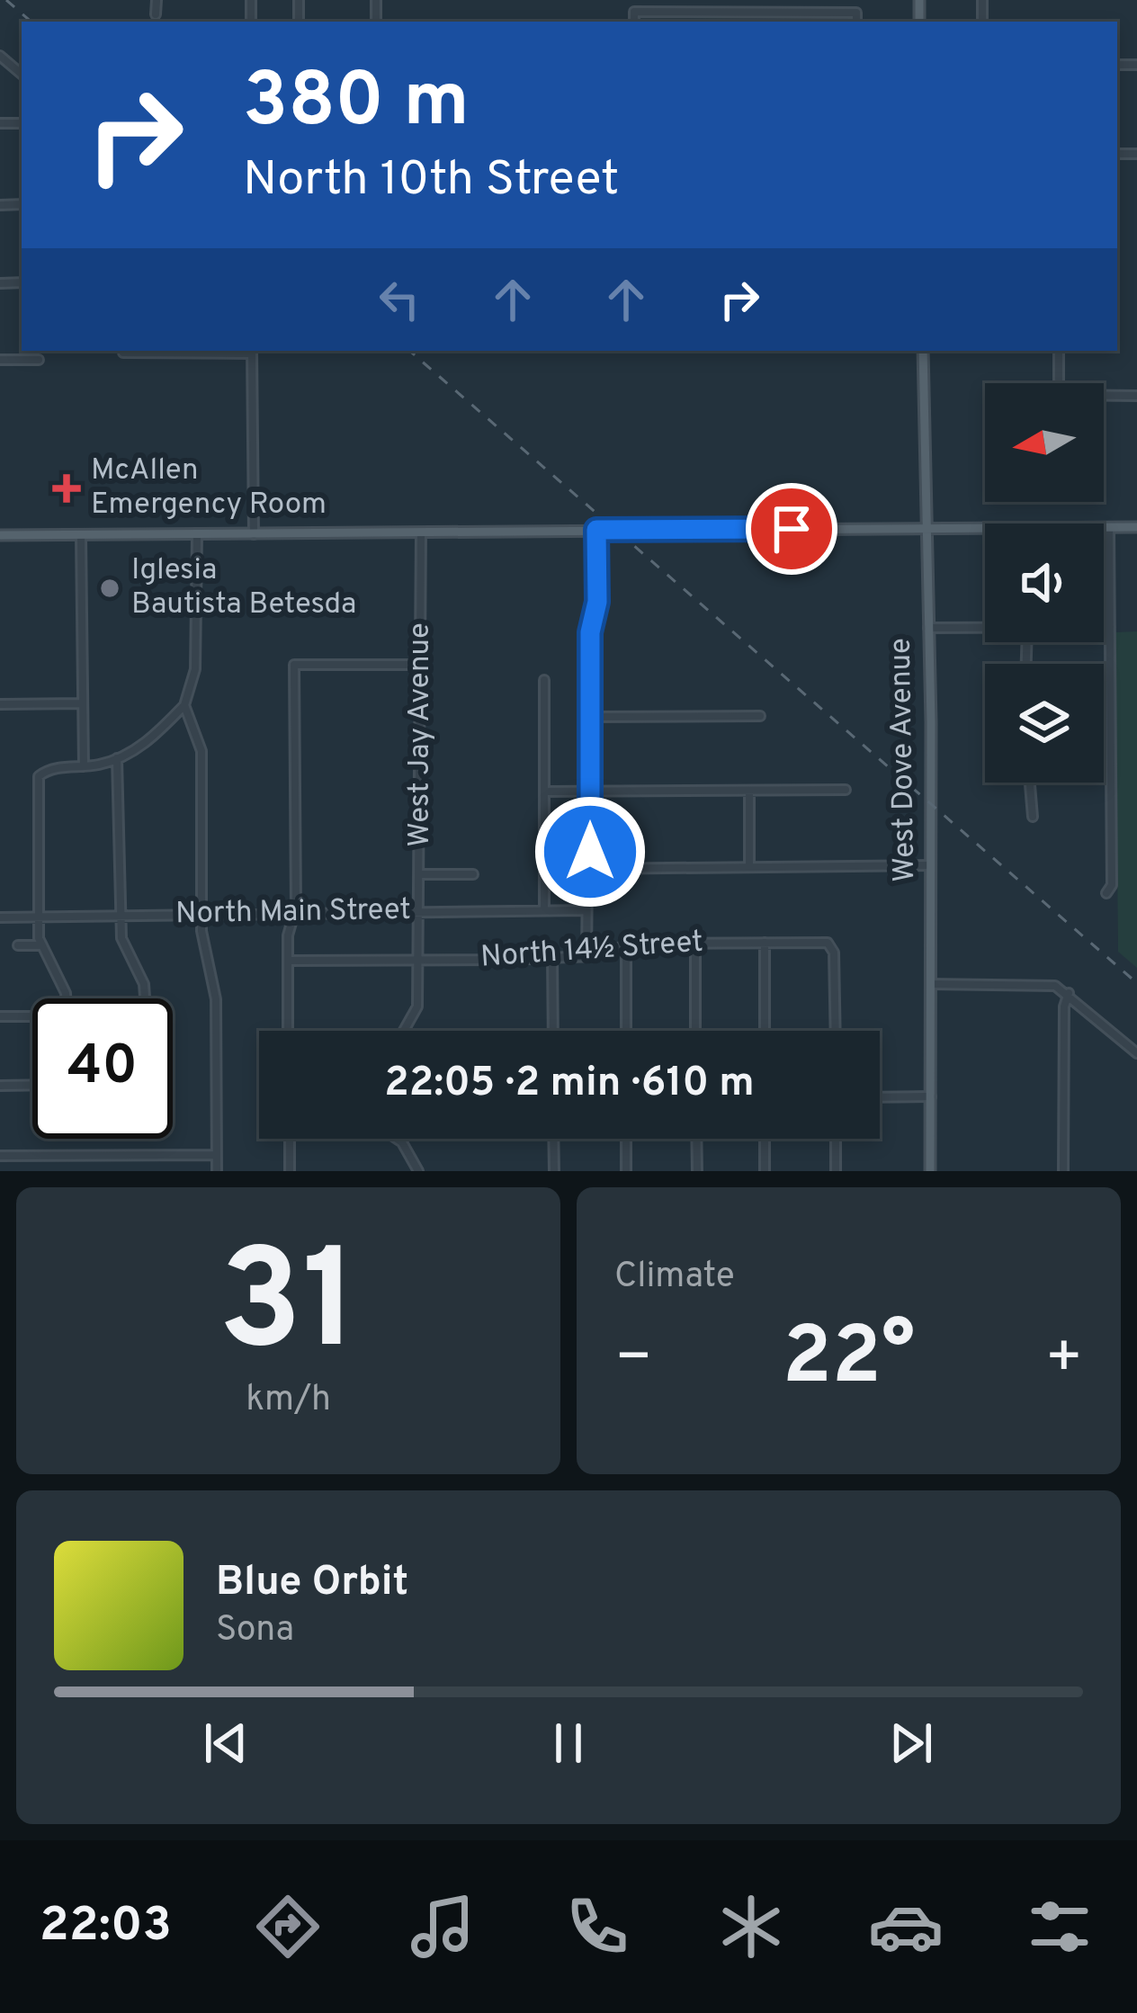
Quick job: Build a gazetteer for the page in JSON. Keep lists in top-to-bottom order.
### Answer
{
  "streets": {
    "main road": ["West Dove Avenue"],
    "street": ["West Jay Avenue", "North Main Street", "North 14½ Street"]
  },
  "crossings": [
    ["West Jay Avenue", "North Main Street"],
    ["West Jay Avenue", "North 14½ Street"]
  ],
  "places": {
    "health": ["McAllen Emergency Room"],
    "other": ["Iglesia Bautista Betesda"]
  },
  "north": "left",
  "page": {
    "turn": ["380 m", "North 10th Street"],
    "limit": "40",
    "trip": "22:05 · 2 min · 610 m",
    "tile": [
      ["31", "km/h"],
      "Climate"
    ],
    "heat": ["−", "22°", "+"],
    "song": ["Blue Orbit", "Sona"],
    "tabs": "22:03"
  }
}
